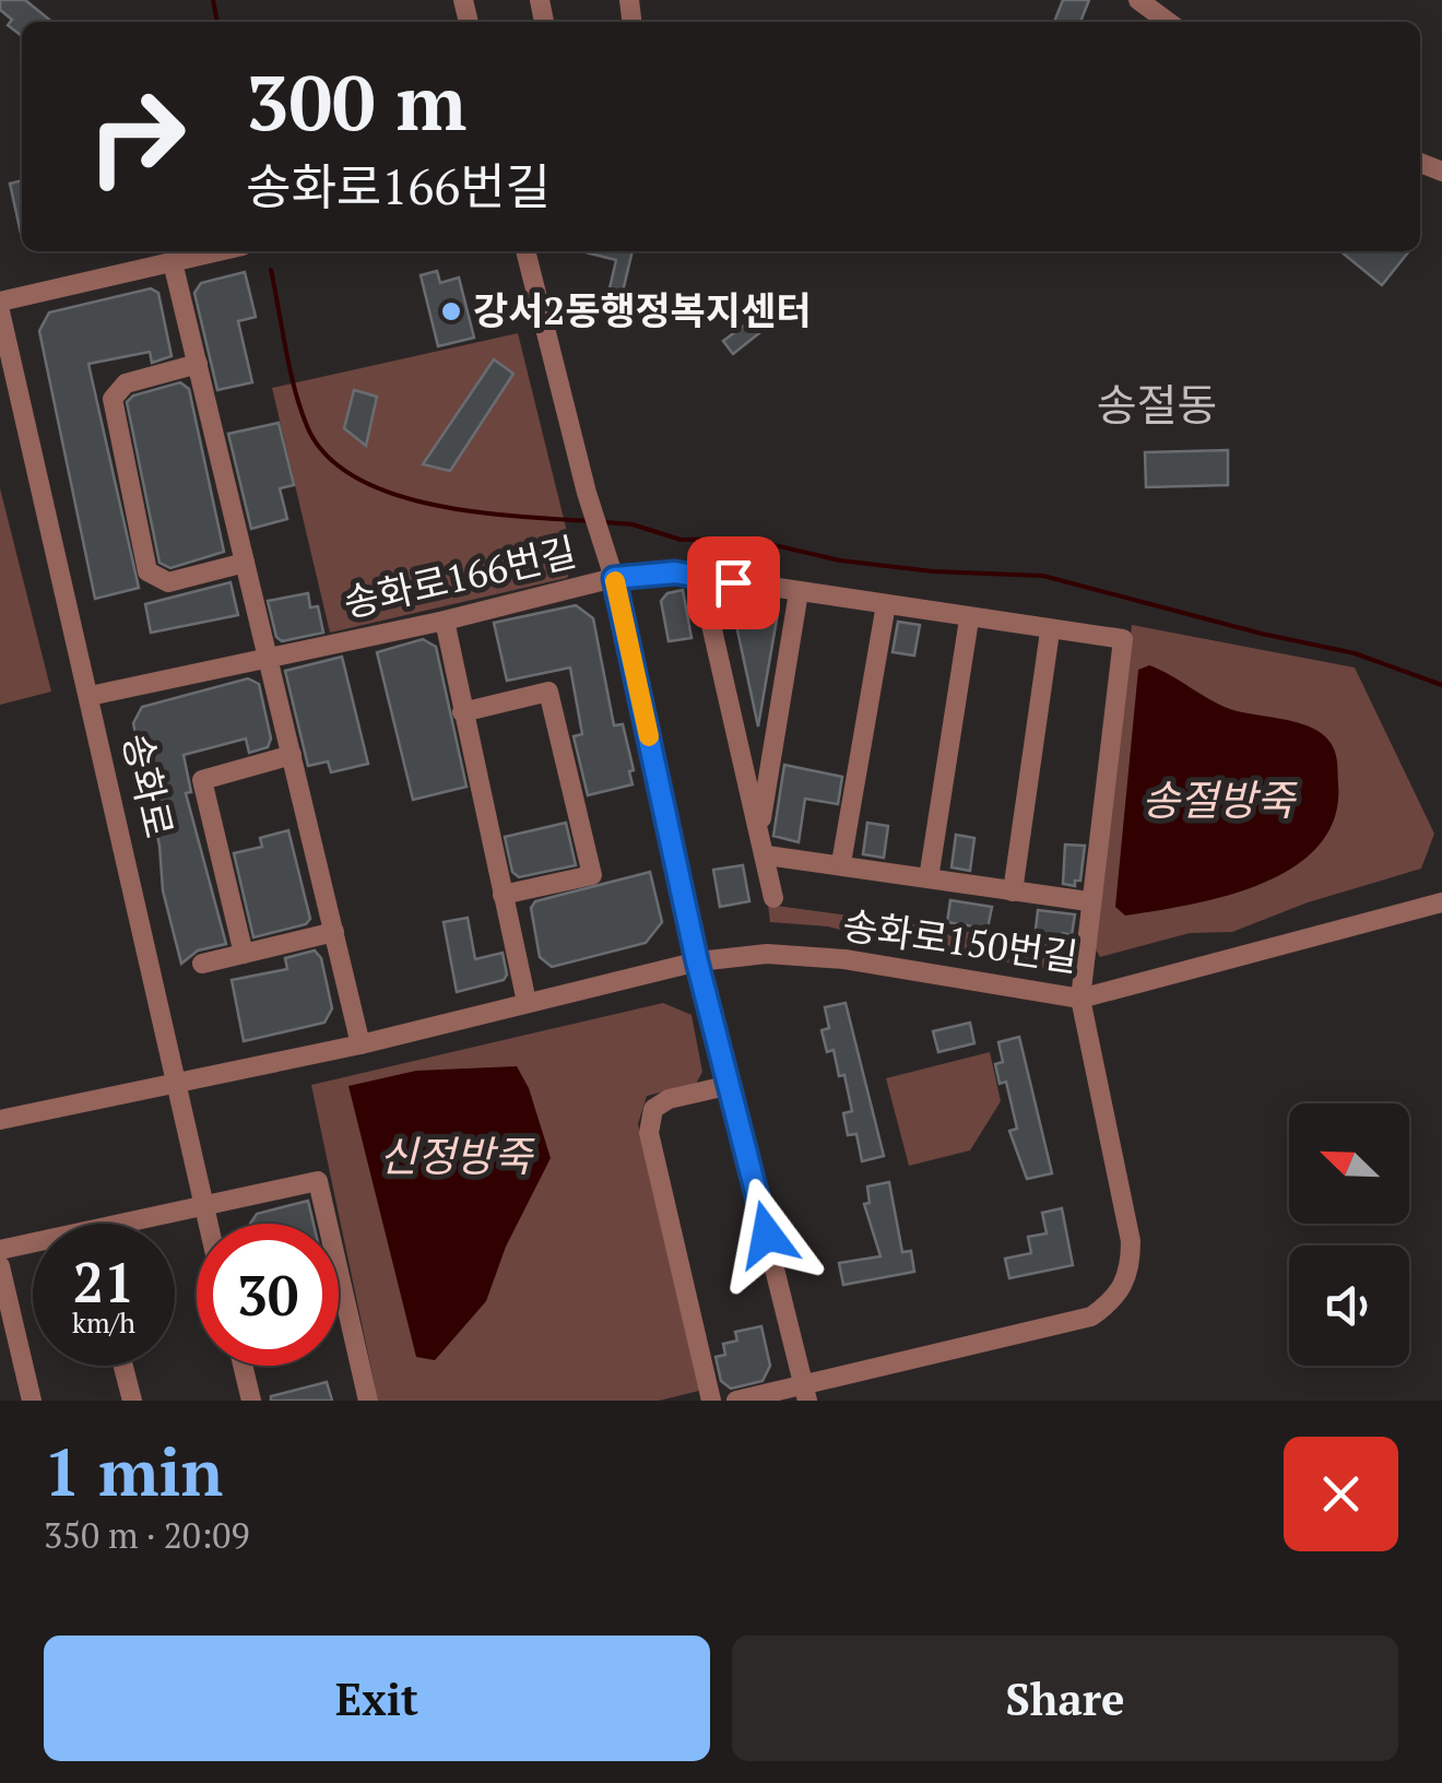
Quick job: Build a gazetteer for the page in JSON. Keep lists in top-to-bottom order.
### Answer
{
  "streets": {
    "street": ["송화로166번길", "송화로", "송화로150번길"]
  },
  "crossings": [
    ["송화로166번길", "송화로"],
    ["송화로166번길", "송화로150번길"],
    ["송화로", "송화로150번길"]
  ],
  "districts": ["송절동"],
  "water": ["송절방죽", "신정방죽"],
  "places": ["강서2동행정복지센터"],
  "north": "top left",
  "page": {
    "turn": ["300 m", "송화로166번길"],
    "speed": "21 km/h",
    "limit": "30",
    "heading": ["1 min", "350 m · 20:09"],
    "buttons": ["Exit", "Share"]
  }
}
